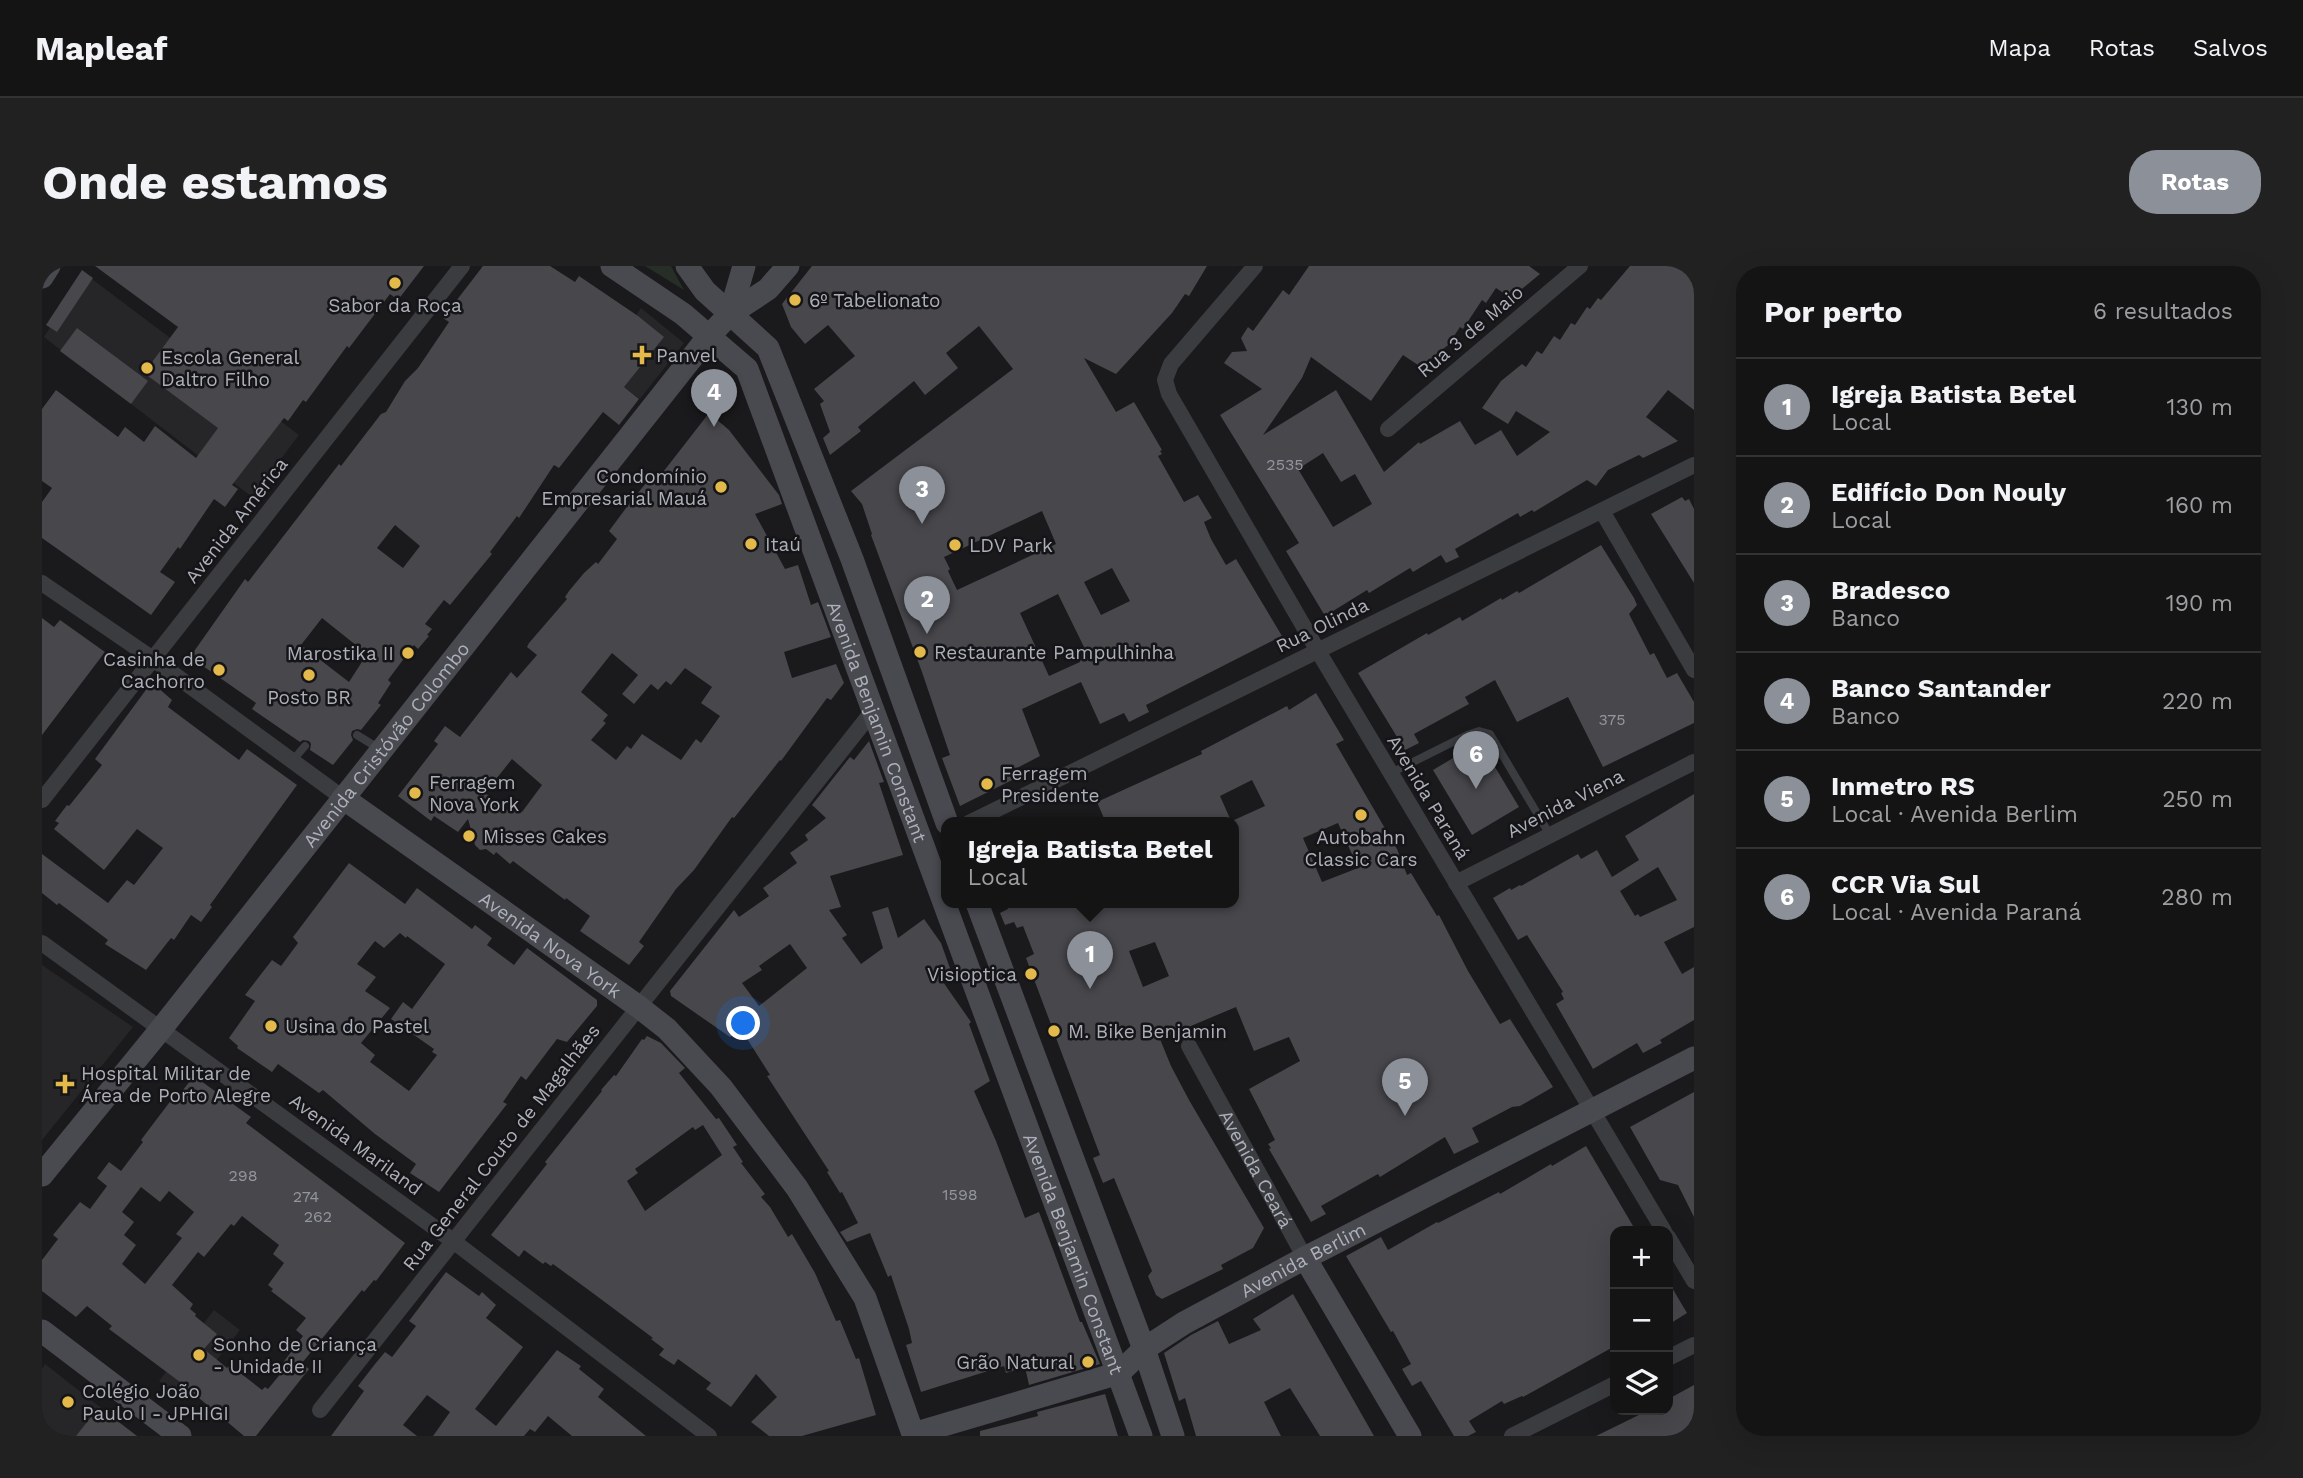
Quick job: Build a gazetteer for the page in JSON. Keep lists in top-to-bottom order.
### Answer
{
  "streets": {
    "main road": [
      "Avenida Benjamin Constant",
      "Avenida Cristóvão Colombo",
      "Avenida Nova York",
      "Avenida Ceará",
      "Avenida Berlim"
    ],
    "street": [
      "Rua 3 de Maio",
      "Avenida América",
      "Rua Olinda",
      "Avenida Paraná",
      "Avenida Viena",
      "Avenida Mariland",
      "Rua General Couto de Magalhães"
    ]
  },
  "crossings": [
    ["Avenida América", "Avenida Nova York"],
    ["Rua Olinda", "Avenida Paraná"],
    ["Avenida Benjamin Constant", "Avenida Cristóvão Colombo"],
    ["Avenida Benjamin Constant", "Rua General Couto de Magalhães"],
    ["Avenida Benjamin Constant", "Avenida Berlim"],
    ["Avenida Cristóvão Colombo", "Avenida Nova York"],
    ["Avenida Cristóvão Colombo", "Avenida Mariland"],
    ["Avenida Paraná", "Avenida Viena"],
    ["Avenida Paraná", "Avenida Berlim"],
    ["Avenida Nova York", "Rua General Couto de Magalhães"],
    ["Avenida Nova York", "Avenida Berlim"],
    ["Avenida Mariland", "Rua General Couto de Magalhães"],
    ["Avenida Ceará", "Avenida Berlim"]
  ],
  "places": {
    "other": [
      "Sabor da Roça",
      "6º Tabelionato",
      "Escola General Daltro Filho",
      "Condomínio Empresarial Mauá",
      "Itaú",
      "LDV Park",
      "Restaurante Pampulhinha",
      "Marostika II",
      "Casinha de Cachorro",
      "Posto BR",
      "Ferragem Presidente",
      "Ferragem Nova York",
      "Autobahn Classic Cars",
      "Misses Cakes",
      "Visioptica",
      "Usina do Pastel",
      "M. Bike Benjamin",
      "Sonho de Criança - Unidade II",
      "Grão Natural",
      "Colégio João Paulo I - JPHIGI"
    ],
    "health": ["Panvel", "Hospital Militar de Área de Porto Alegre"]
  },
  "house_numbers": [
    "2535",
    "375",
    "298",
    "1598",
    "274",
    "262"
  ],
  "page": {
    "header": "Mapleaf",
    "nav": ["Mapa", "Rotas", "Salvos"],
    "buttons": "Rotas",
    "title": "Onde estamos",
    "heading": ["Por perto", "6 resultados"],
    "list": [
      {
        "mark": "1",
        "name": "Igreja Batista Betel",
        "note": "Local",
        "value": "130 m"
      },
      {
        "mark": "2",
        "name": "Edifício Don Nouly",
        "note": "Local",
        "value": "160 m"
      },
      {
        "mark": "3",
        "name": "Bradesco",
        "note": "Banco",
        "value": "190 m"
      },
      {
        "mark": "4",
        "name": "Banco Santander",
        "note": "Banco",
        "value": "220 m"
      },
      {
        "mark": "5",
        "name": "Inmetro RS",
        "note": "Local · Avenida Berlim",
        "value": "250 m"
      },
      {
        "mark": "6",
        "name": "CCR Via Sul",
        "note": "Local · Avenida Paraná",
        "value": "280 m"
      }
    ],
    "pins": [
      "4",
      "3",
      "2",
      "6",
      "1",
      "5"
    ],
    "popup": ["Igreja Batista Betel", "Local"],
    "map_buttons": ["+", "−"]
  }
}
